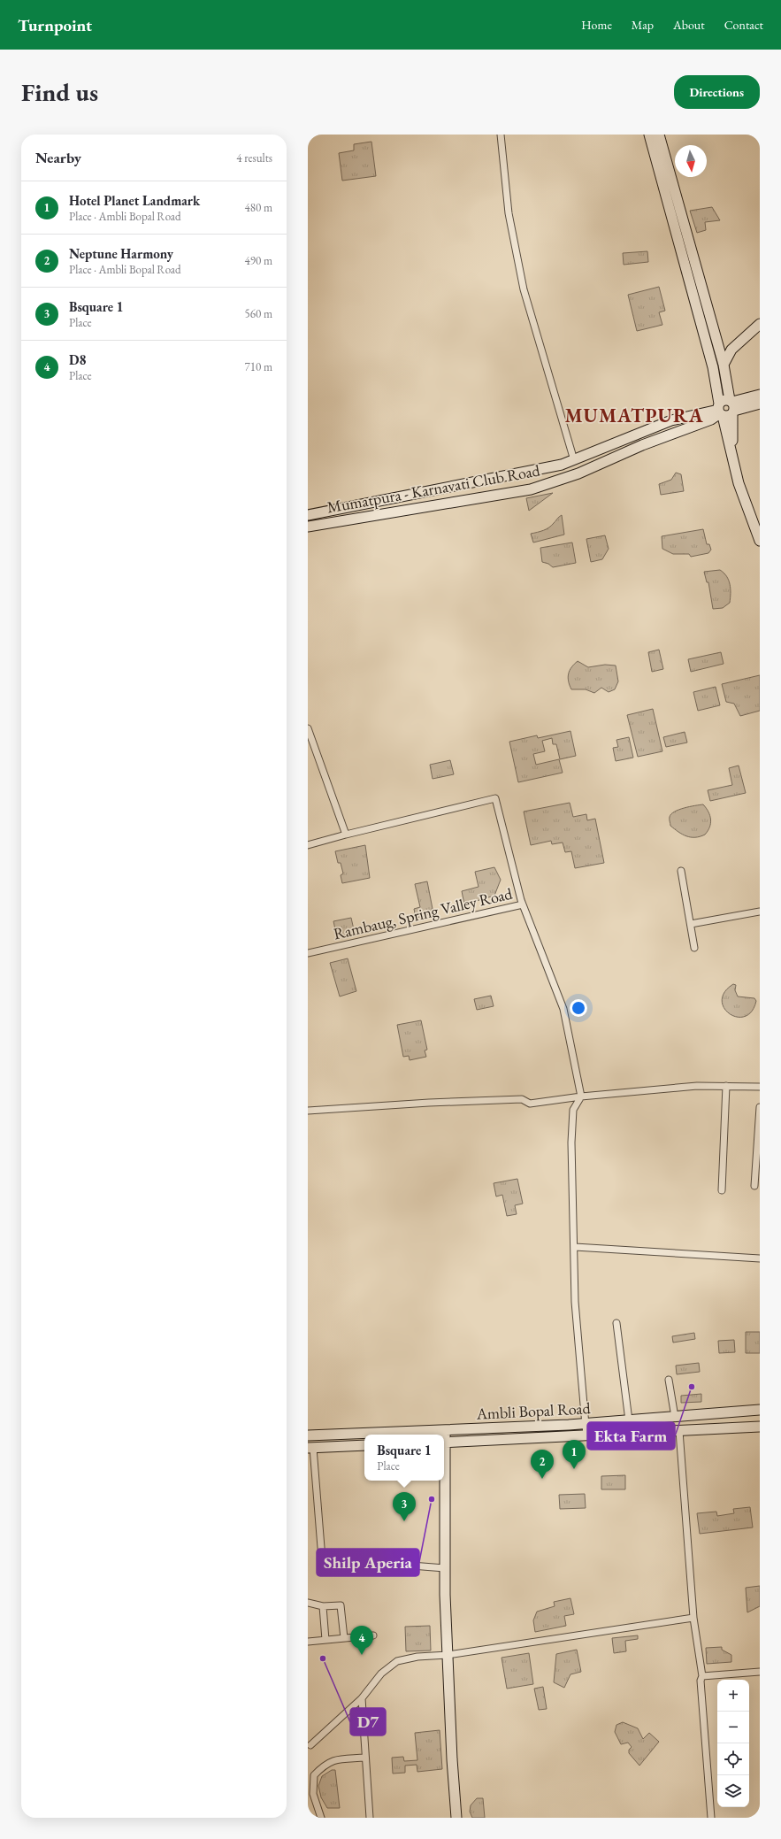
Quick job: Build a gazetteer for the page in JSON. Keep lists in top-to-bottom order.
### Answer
{
  "streets": {
    "street": ["Mumatpura - Karnavati Club Road", "Rambaug, Spring Valley Road", "Ambli Bopal Road"]
  },
  "districts": ["MUMATPURA"],
  "places": ["Ekta Farm", "Shilp Aperia", "D7"],
  "north": "bottom",
  "page": {
    "header": "Turnpoint",
    "nav": [
      "Home",
      "Map",
      "About",
      "Contact"
    ],
    "buttons": "Directions",
    "title": "Find us",
    "heading": ["Nearby", "4 results"],
    "list": [
      {
        "mark": "1",
        "name": "Hotel Planet Landmark",
        "note": "Place · Ambli Bopal Road",
        "value": "480 m"
      },
      {
        "mark": "2",
        "name": "Neptune Harmony",
        "note": "Place · Ambli Bopal Road",
        "value": "490 m"
      },
      {
        "mark": "3",
        "name": "Bsquare 1",
        "note": "Place",
        "value": "560 m"
      },
      {
        "mark": "4",
        "name": "D8",
        "note": "Place",
        "value": "710 m"
      }
    ],
    "popup": ["Bsquare 1", "Place"],
    "pins": [
      "1",
      "2",
      "3",
      "4"
    ],
    "map_buttons": ["+", "−"]
  }
}
